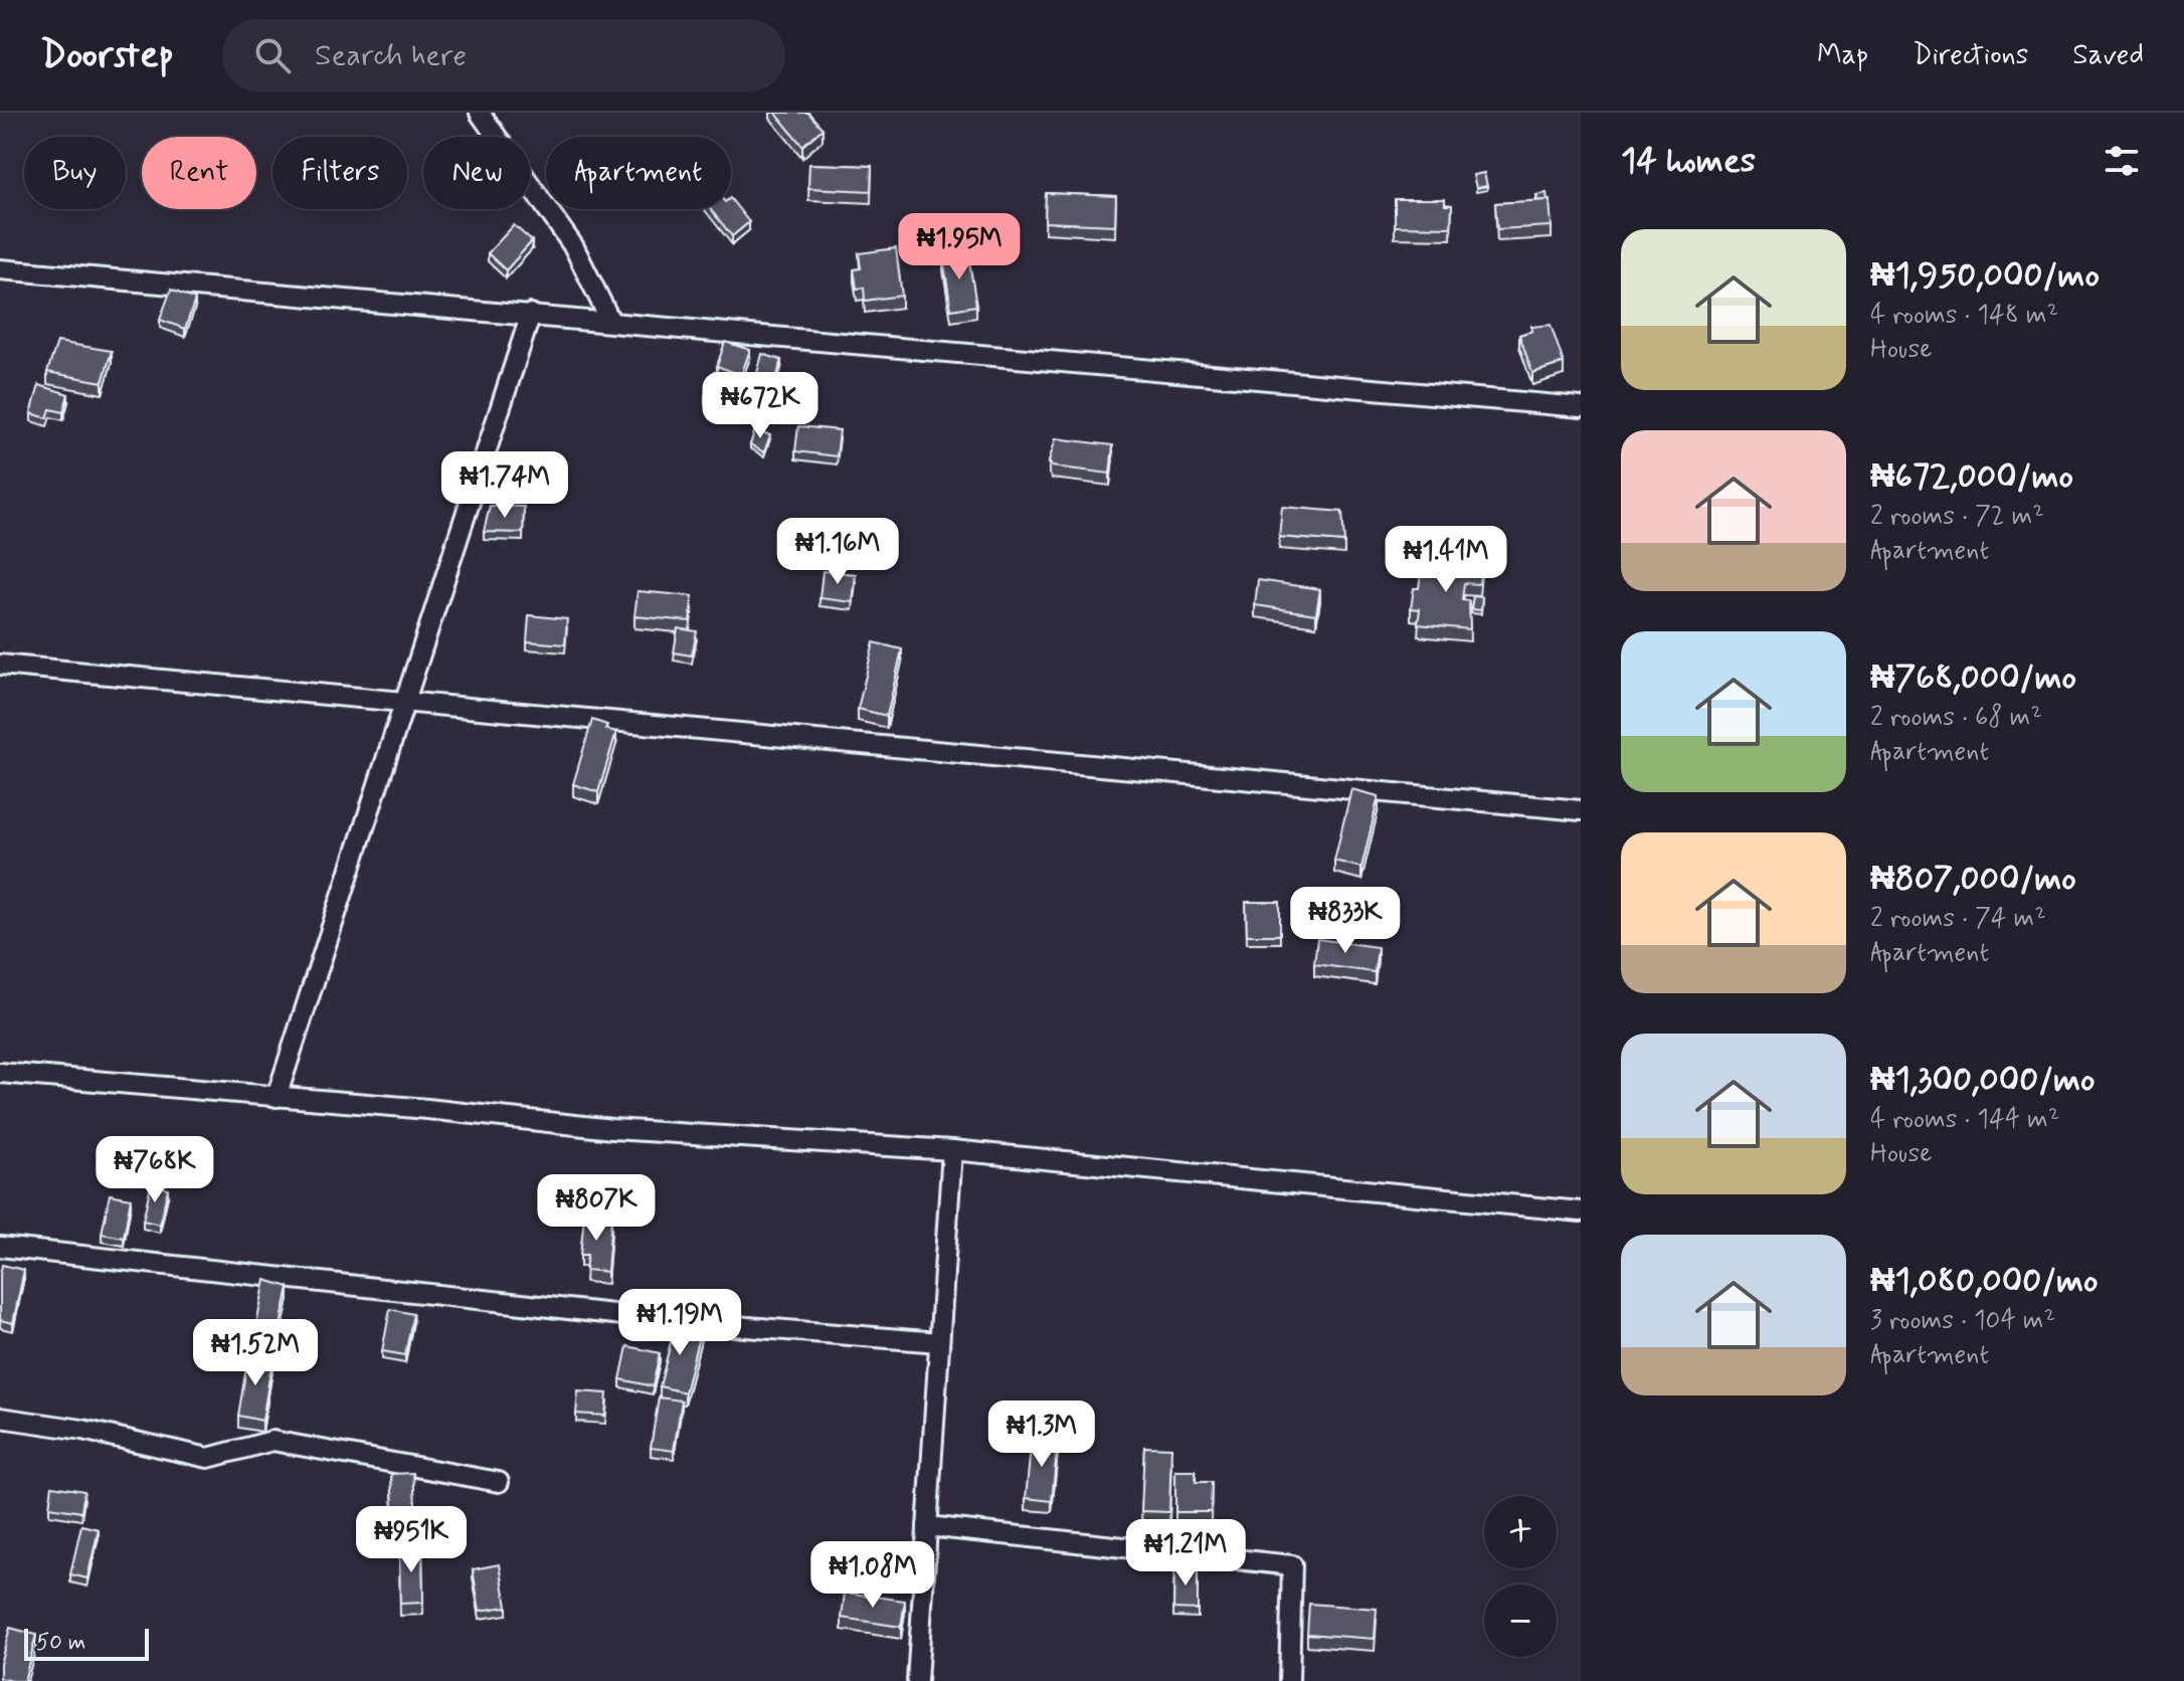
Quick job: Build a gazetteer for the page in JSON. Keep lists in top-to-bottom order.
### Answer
{
  "scale_bar": "50 m",
  "page": {
    "header": "Doorstep",
    "search": "Search here",
    "nav": ["Map", "Directions", "Saved"],
    "heading": "14 homes",
    "chip": [
      "Buy",
      "Rent",
      "Filters",
      "New",
      "Apartment"
    ],
    "list": [
      {
        "name": "₦1,950,000/mo",
        "note": "4 rooms · 148 m² · House"
      },
      {
        "name": "₦672,000/mo",
        "note": "2 rooms · 72 m² · Apartment"
      },
      {
        "name": "₦768,000/mo",
        "note": "2 rooms · 68 m² · Apartment"
      },
      {
        "name": "₦807,000/mo",
        "note": "2 rooms · 74 m² · Apartment"
      },
      {
        "name": "₦1,300,000/mo",
        "note": "4 rooms · 144 m² · House"
      },
      {
        "name": "₦1,080,000/mo",
        "note": "3 rooms · 104 m² · Apartment"
      }
    ],
    "price": [
      "₦1.95M",
      "₦672K",
      "₦1.74M",
      "₦1.16M",
      "₦1.41M",
      "₦833K",
      "₦768K",
      "₦807K",
      "₦1.19M",
      "₦1.52M",
      "₦1.3M",
      "₦951K",
      "₦1.21M",
      "₦1.08M"
    ],
    "map_buttons": ["+", "−"],
    "scale": "50 m"
  }
}
